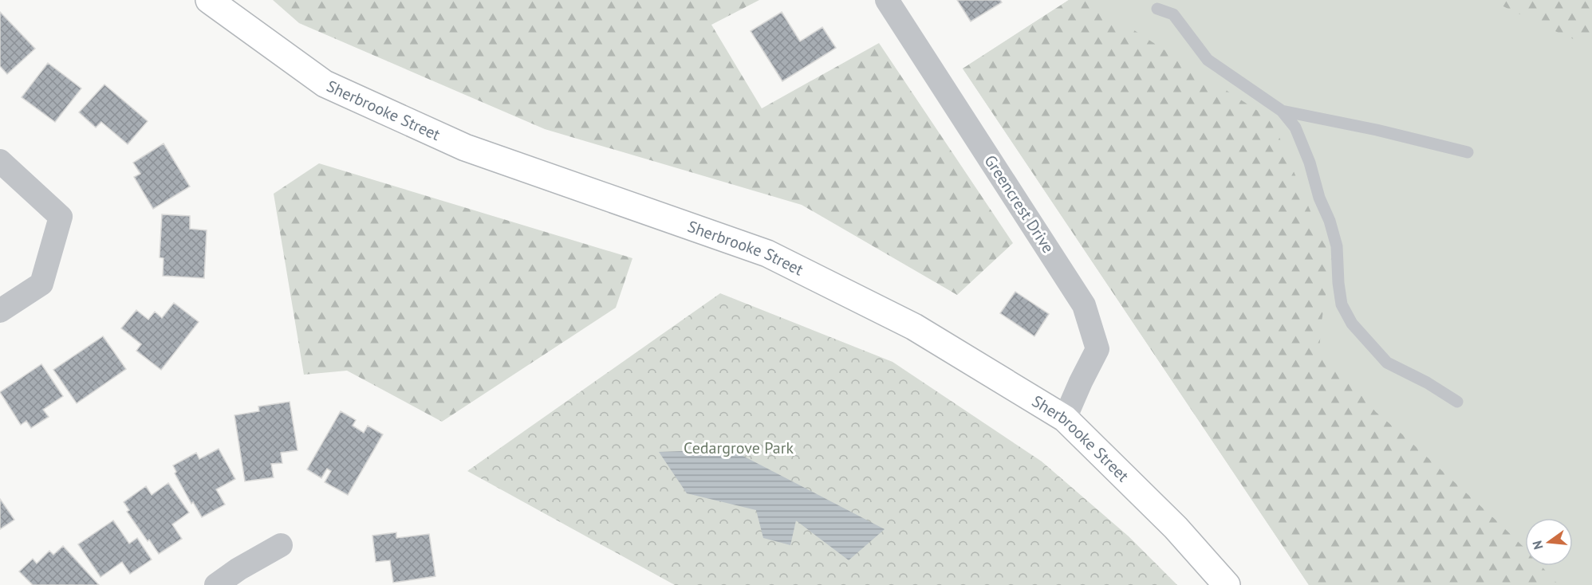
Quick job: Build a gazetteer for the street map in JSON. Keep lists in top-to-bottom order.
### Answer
{
  "streets": {
    "main road": ["Sherbrooke Street"],
    "street": ["Greencrest Drive"]
  },
  "crossings": [
    ["Sherbrooke Street", "Greencrest Drive"]
  ],
  "parks": ["Cedargrove Park"],
  "north": "left"
}
